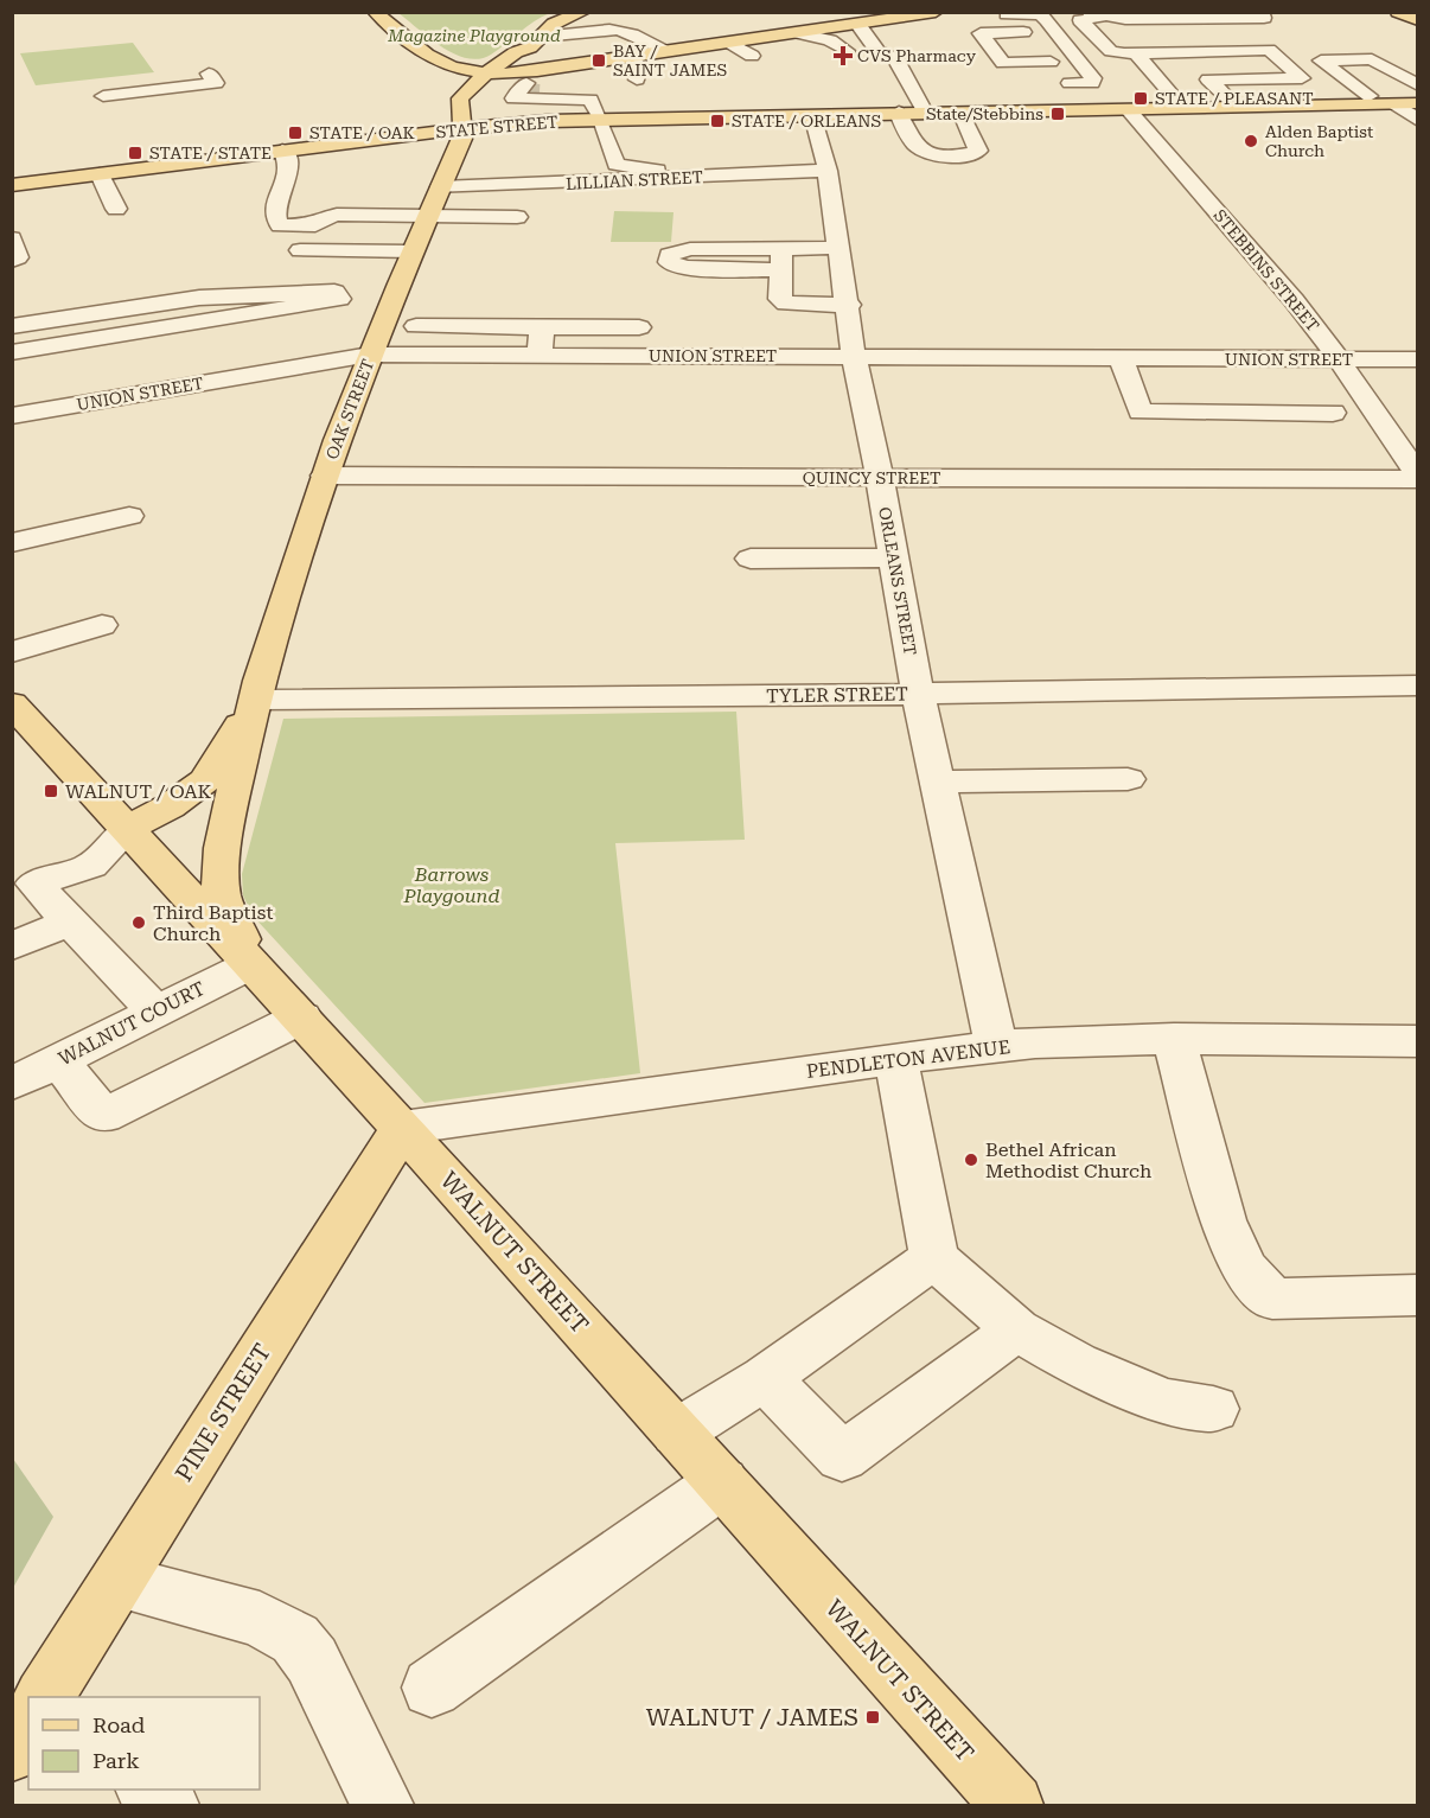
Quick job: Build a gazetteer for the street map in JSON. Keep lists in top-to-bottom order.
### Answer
{
  "streets": {
    "main road": [
      "STATE STREET",
      "OAK STREET",
      "WALNUT STREET",
      "PINE STREET"
    ],
    "street": [
      "LILLIAN STREET",
      "STEBBINS STREET",
      "UNION STREET",
      "QUINCY STREET",
      "ORLEANS STREET",
      "TYLER STREET",
      "WALNUT COURT",
      "PENDLETON AVENUE"
    ]
  },
  "crossings": [
    ["STATE STREET", "STEBBINS STREET"],
    ["STATE STREET", "OAK STREET"],
    ["STATE STREET", "ORLEANS STREET"],
    ["LILLIAN STREET", "OAK STREET"],
    ["LILLIAN STREET", "ORLEANS STREET"],
    ["STEBBINS STREET", "UNION STREET"],
    ["STEBBINS STREET", "QUINCY STREET"],
    ["UNION STREET", "OAK STREET"],
    ["UNION STREET", "ORLEANS STREET"],
    ["OAK STREET", "QUINCY STREET"],
    ["OAK STREET", "TYLER STREET"],
    ["OAK STREET", "WALNUT COURT"],
    ["OAK STREET", "WALNUT STREET"],
    ["QUINCY STREET", "ORLEANS STREET"],
    ["ORLEANS STREET", "TYLER STREET"],
    ["ORLEANS STREET", "PENDLETON AVENUE"],
    ["WALNUT COURT", "WALNUT STREET"],
    ["PENDLETON AVENUE", "WALNUT STREET"],
    ["PENDLETON AVENUE", "PINE STREET"],
    ["WALNUT STREET", "PINE STREET"]
  ],
  "parks": ["Magazine Playground", "Barrows Playgound"],
  "places": {
    "health": ["CVS Pharmacy"],
    "transit": [
      "BAY / SAINT JAMES",
      "STATE / PLEASANT",
      "State/Stebbins",
      "STATE / ORLEANS",
      "STATE / OAK",
      "STATE / STATE",
      "WALNUT / OAK",
      "WALNUT / JAMES"
    ],
    "other": ["Alden Baptist Church", "Third Baptist Church", "Bethel African Methodist Church"]
  },
  "legend": ["Road", "Park"]
}
